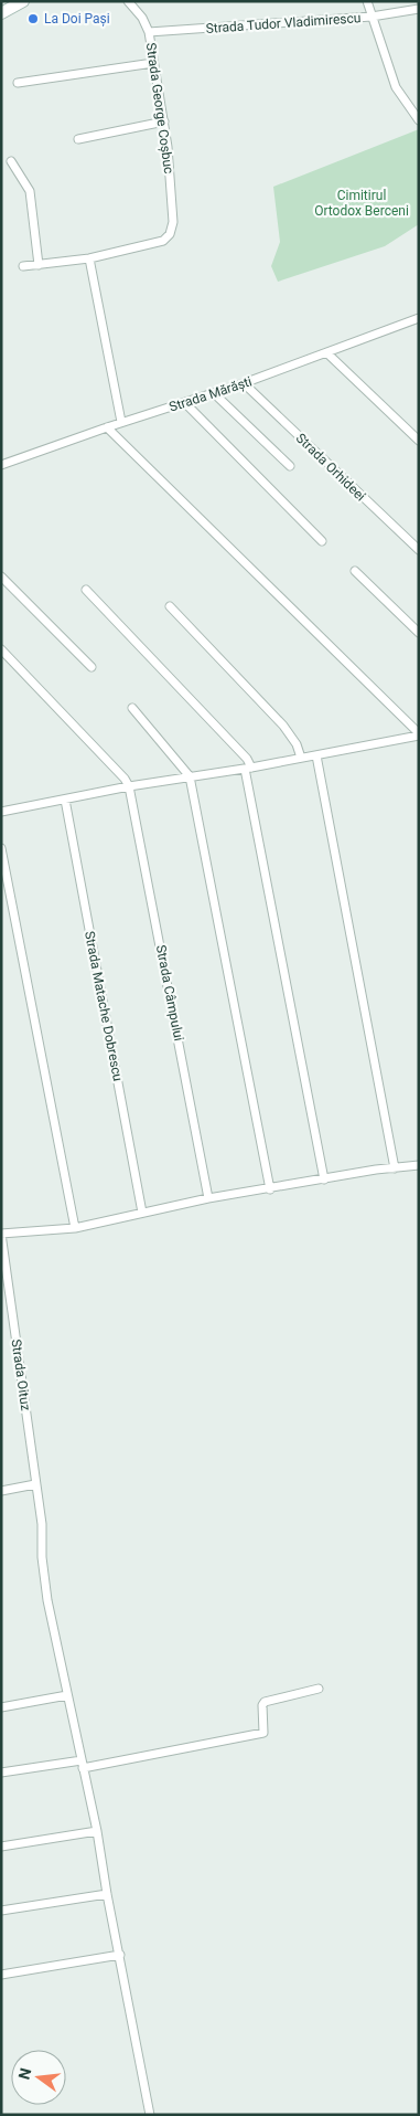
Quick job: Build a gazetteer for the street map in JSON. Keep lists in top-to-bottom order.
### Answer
{
  "streets": {
    "street": [
      "Strada Tudor Vladimirescu",
      "Strada George Coșbuc",
      "Strada Mărăști",
      "Strada Orhideei",
      "Strada Câmpului",
      "Strada Matache Dobrescu",
      "Strada Oituz"
    ]
  },
  "crossings": [
    ["Strada Tudor Vladimirescu", "Strada George Coșbuc"],
    ["Strada Mărăști", "Strada Orhideei"]
  ],
  "parks": ["Cimitirul Ortodox Berceni"],
  "places": ["La Doi Pași"],
  "north": "left"
}
